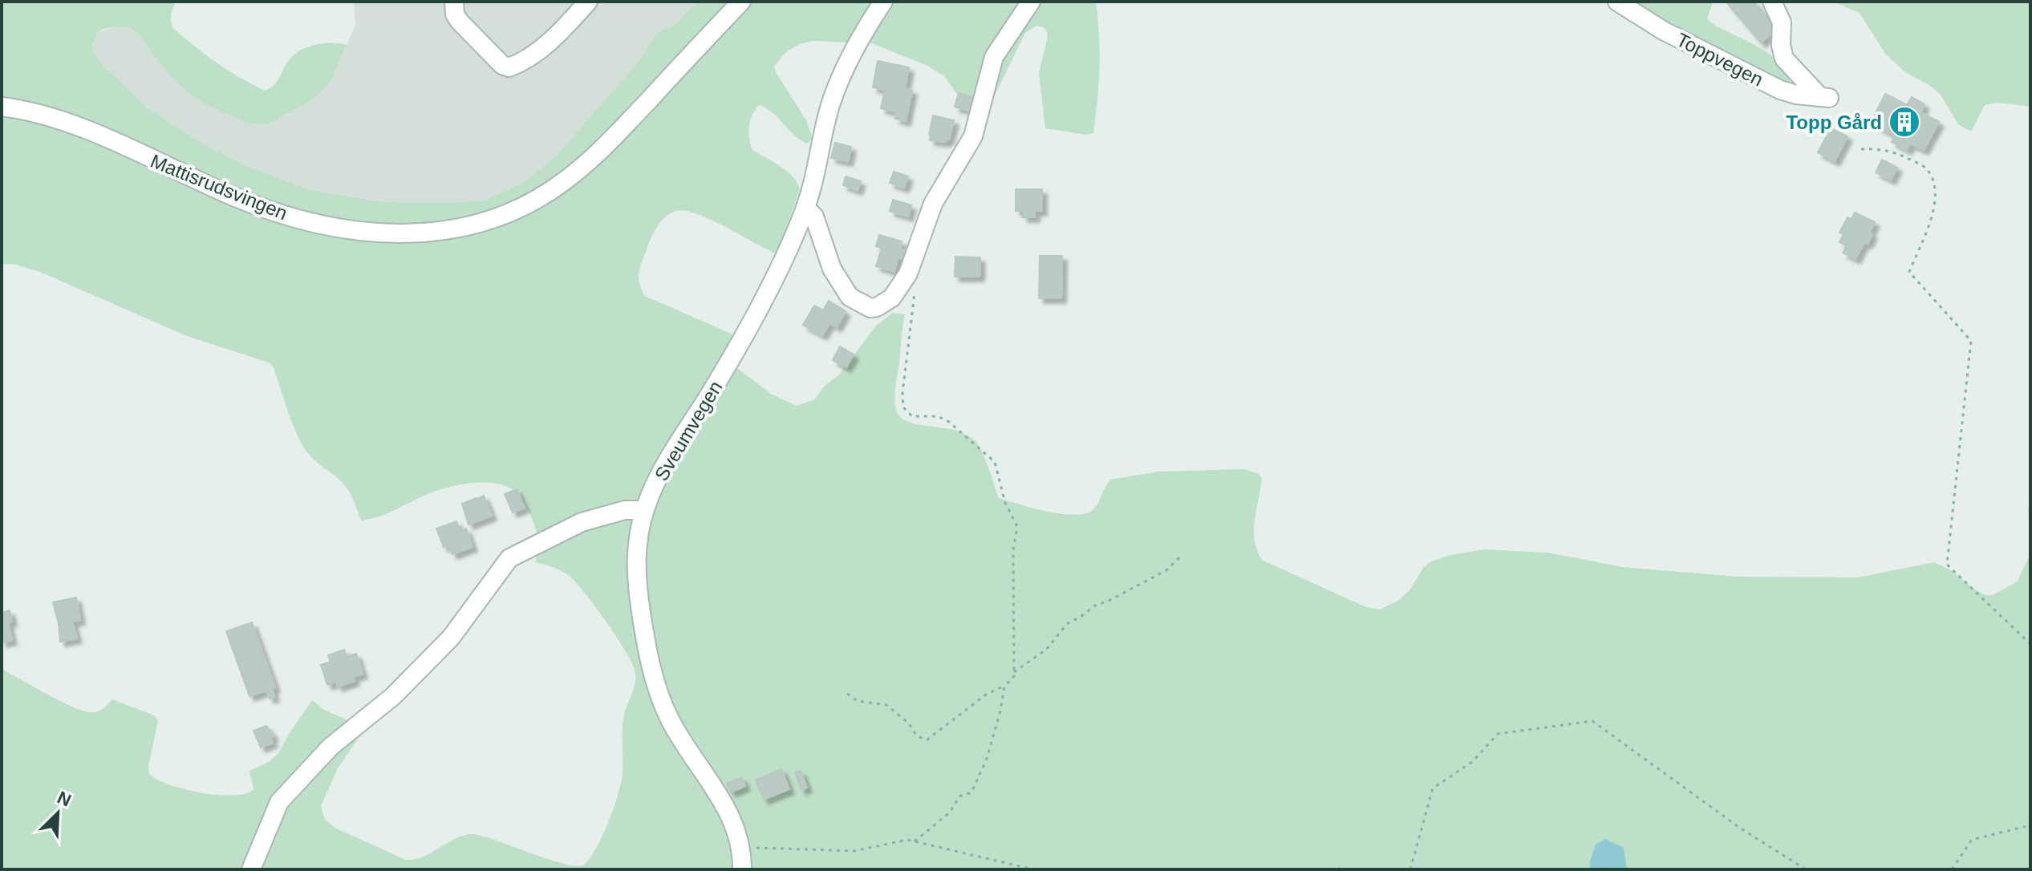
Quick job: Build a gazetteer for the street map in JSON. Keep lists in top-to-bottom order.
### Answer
{
  "streets": {
    "street": ["Toppvegen", "Mattisrudsvingen", "Sveumvegen"]
  },
  "places": {
    "building": ["Topp Gård"]
  },
  "north": "top right"
}
